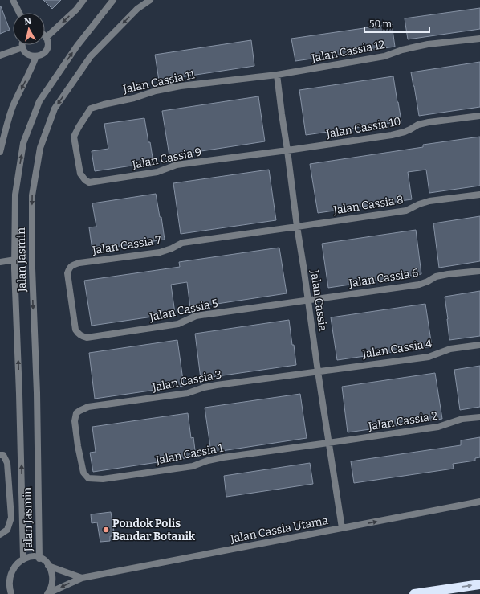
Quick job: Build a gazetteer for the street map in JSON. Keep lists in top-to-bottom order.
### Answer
{
  "streets": {
    "street": [
      "Jalan Cassia 12",
      "Jalan Cassia 11",
      "Jalan Cassia 10",
      "Jalan Cassia 9",
      "Jalan Cassia 8",
      "Jalan Cassia 7",
      "Jalan Jasmin",
      "Jalan Cassia 6",
      "Jalan Cassia",
      "Jalan Cassia 5",
      "Jalan Cassia 4",
      "Jalan Cassia 3",
      "Jalan Cassia 2",
      "Jalan Cassia 1",
      "Jalan Cassia Utama"
    ]
  },
  "crossings": [
    ["Jalan Cassia 12", "Jalan Cassia 11"],
    ["Jalan Cassia 12", "Jalan Cassia"],
    ["Jalan Cassia 11", "Jalan Cassia 9"],
    ["Jalan Cassia 11", "Jalan Cassia"],
    ["Jalan Cassia 10", "Jalan Cassia 9"],
    ["Jalan Cassia 10", "Jalan Cassia"],
    ["Jalan Cassia 9", "Jalan Cassia"],
    ["Jalan Cassia 8", "Jalan Cassia 7"],
    ["Jalan Cassia 8", "Jalan Cassia"],
    ["Jalan Cassia 7", "Jalan Cassia"],
    ["Jalan Cassia 7", "Jalan Cassia 5"],
    ["Jalan Cassia 6", "Jalan Cassia"],
    ["Jalan Cassia 6", "Jalan Cassia 5"],
    ["Jalan Cassia", "Jalan Cassia 5"],
    ["Jalan Cassia", "Jalan Cassia 4"],
    ["Jalan Cassia", "Jalan Cassia 3"],
    ["Jalan Cassia", "Jalan Cassia 2"],
    ["Jalan Cassia", "Jalan Cassia 1"],
    ["Jalan Cassia", "Jalan Cassia Utama"],
    ["Jalan Cassia 4", "Jalan Cassia 3"],
    ["Jalan Cassia 3", "Jalan Cassia 1"],
    ["Jalan Cassia 2", "Jalan Cassia 1"]
  ],
  "places": ["Pondok Polis Bandar Botanik"],
  "scale_bar": "50 m",
  "north": "top"
}
